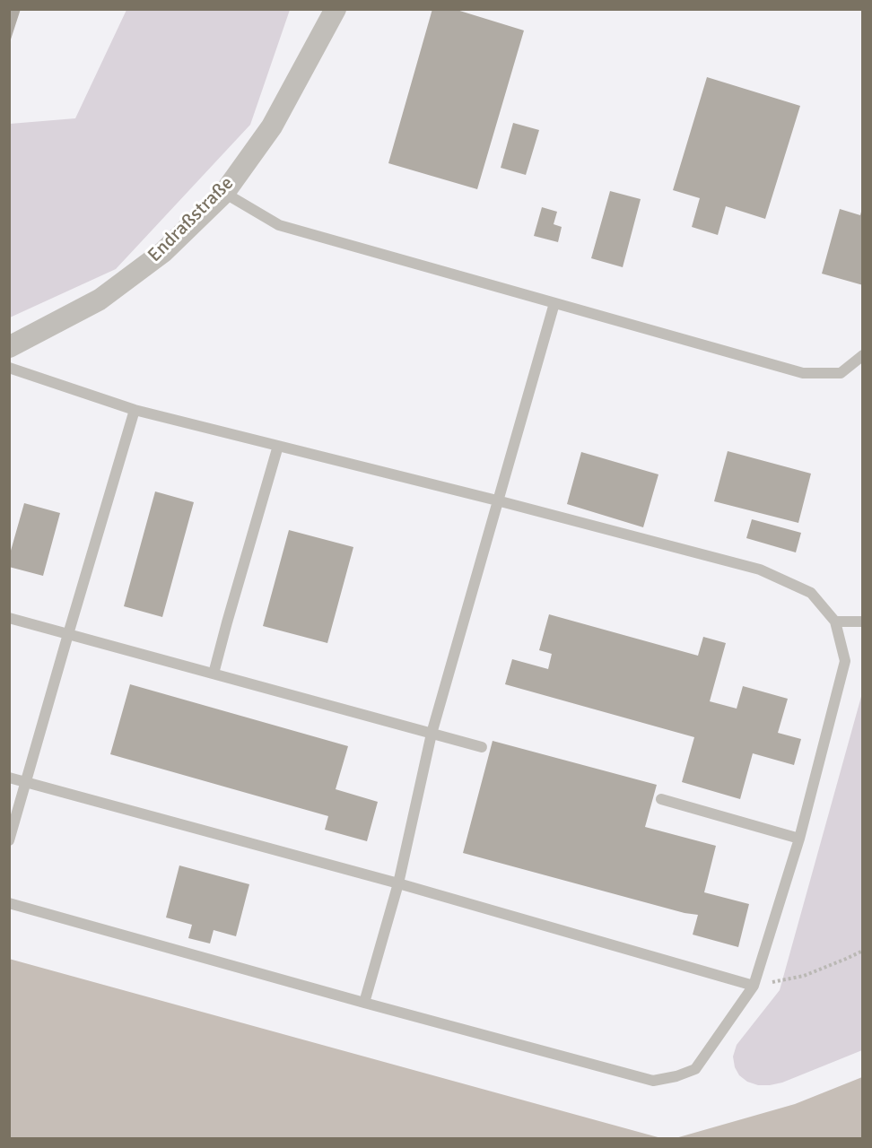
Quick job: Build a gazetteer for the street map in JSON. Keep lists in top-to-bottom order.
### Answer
{
  "streets": {
    "street": ["Endraßstraße"]
  }
}
